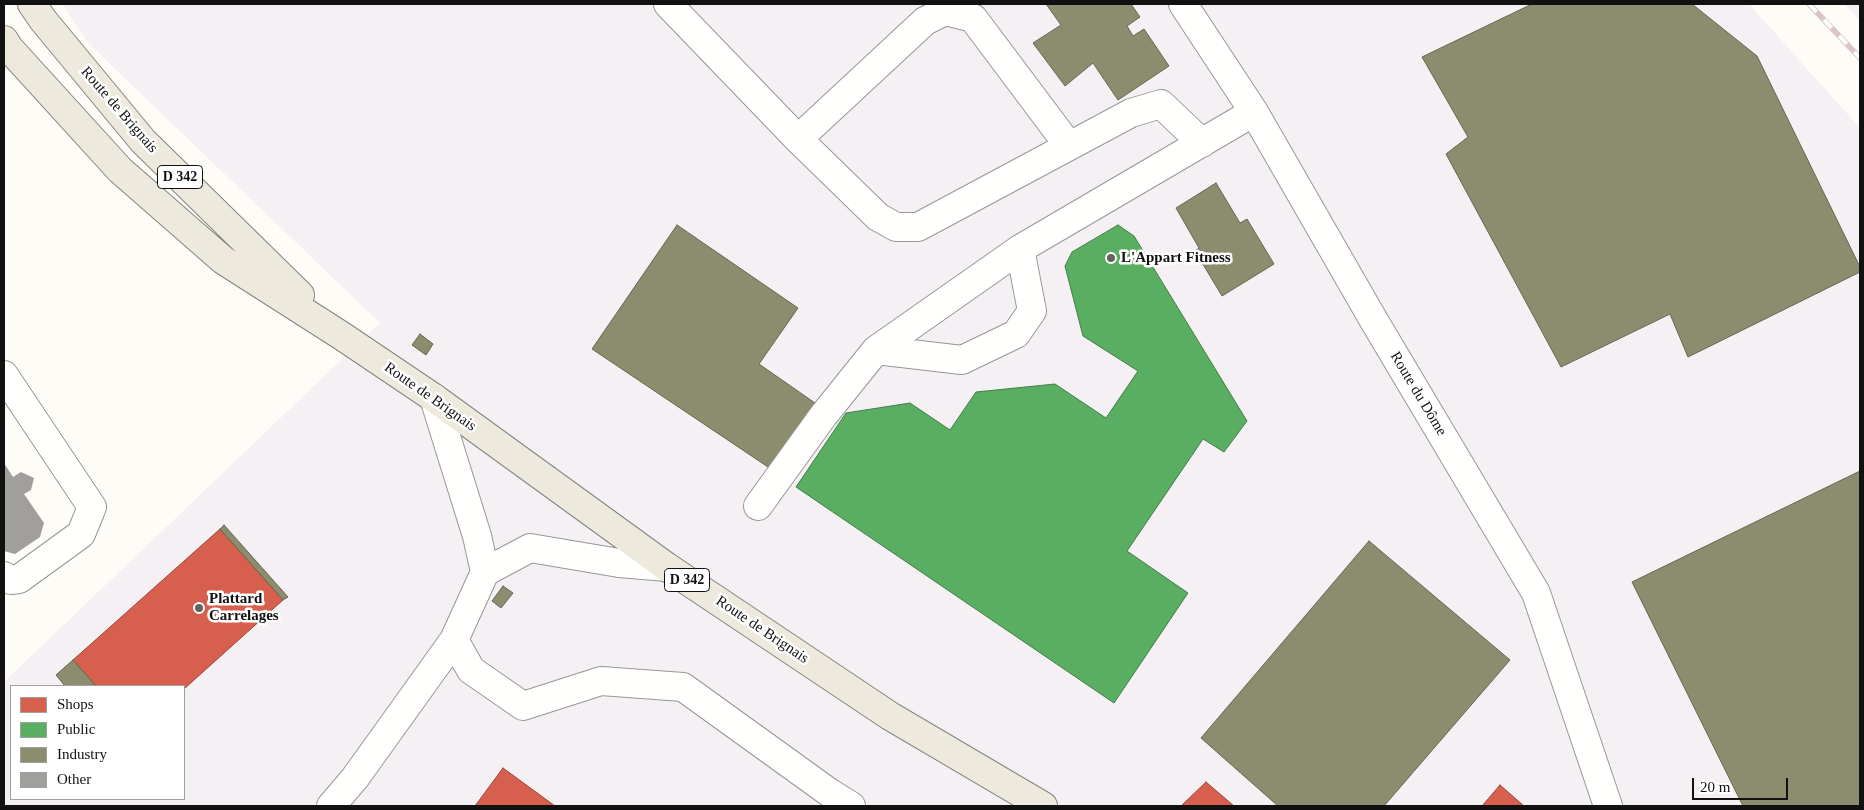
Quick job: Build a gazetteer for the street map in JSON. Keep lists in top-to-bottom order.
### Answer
{
  "streets": {
    "main road": ["Route de Brignais", "D 342"],
    "street": ["Route du Dôme"]
  },
  "places": ["L'Appart Fitness", "Plattard Carrelages"],
  "legend": [
    "Shops",
    "Public",
    "Industry",
    "Other"
  ],
  "scale_bar": "20 m"
}
